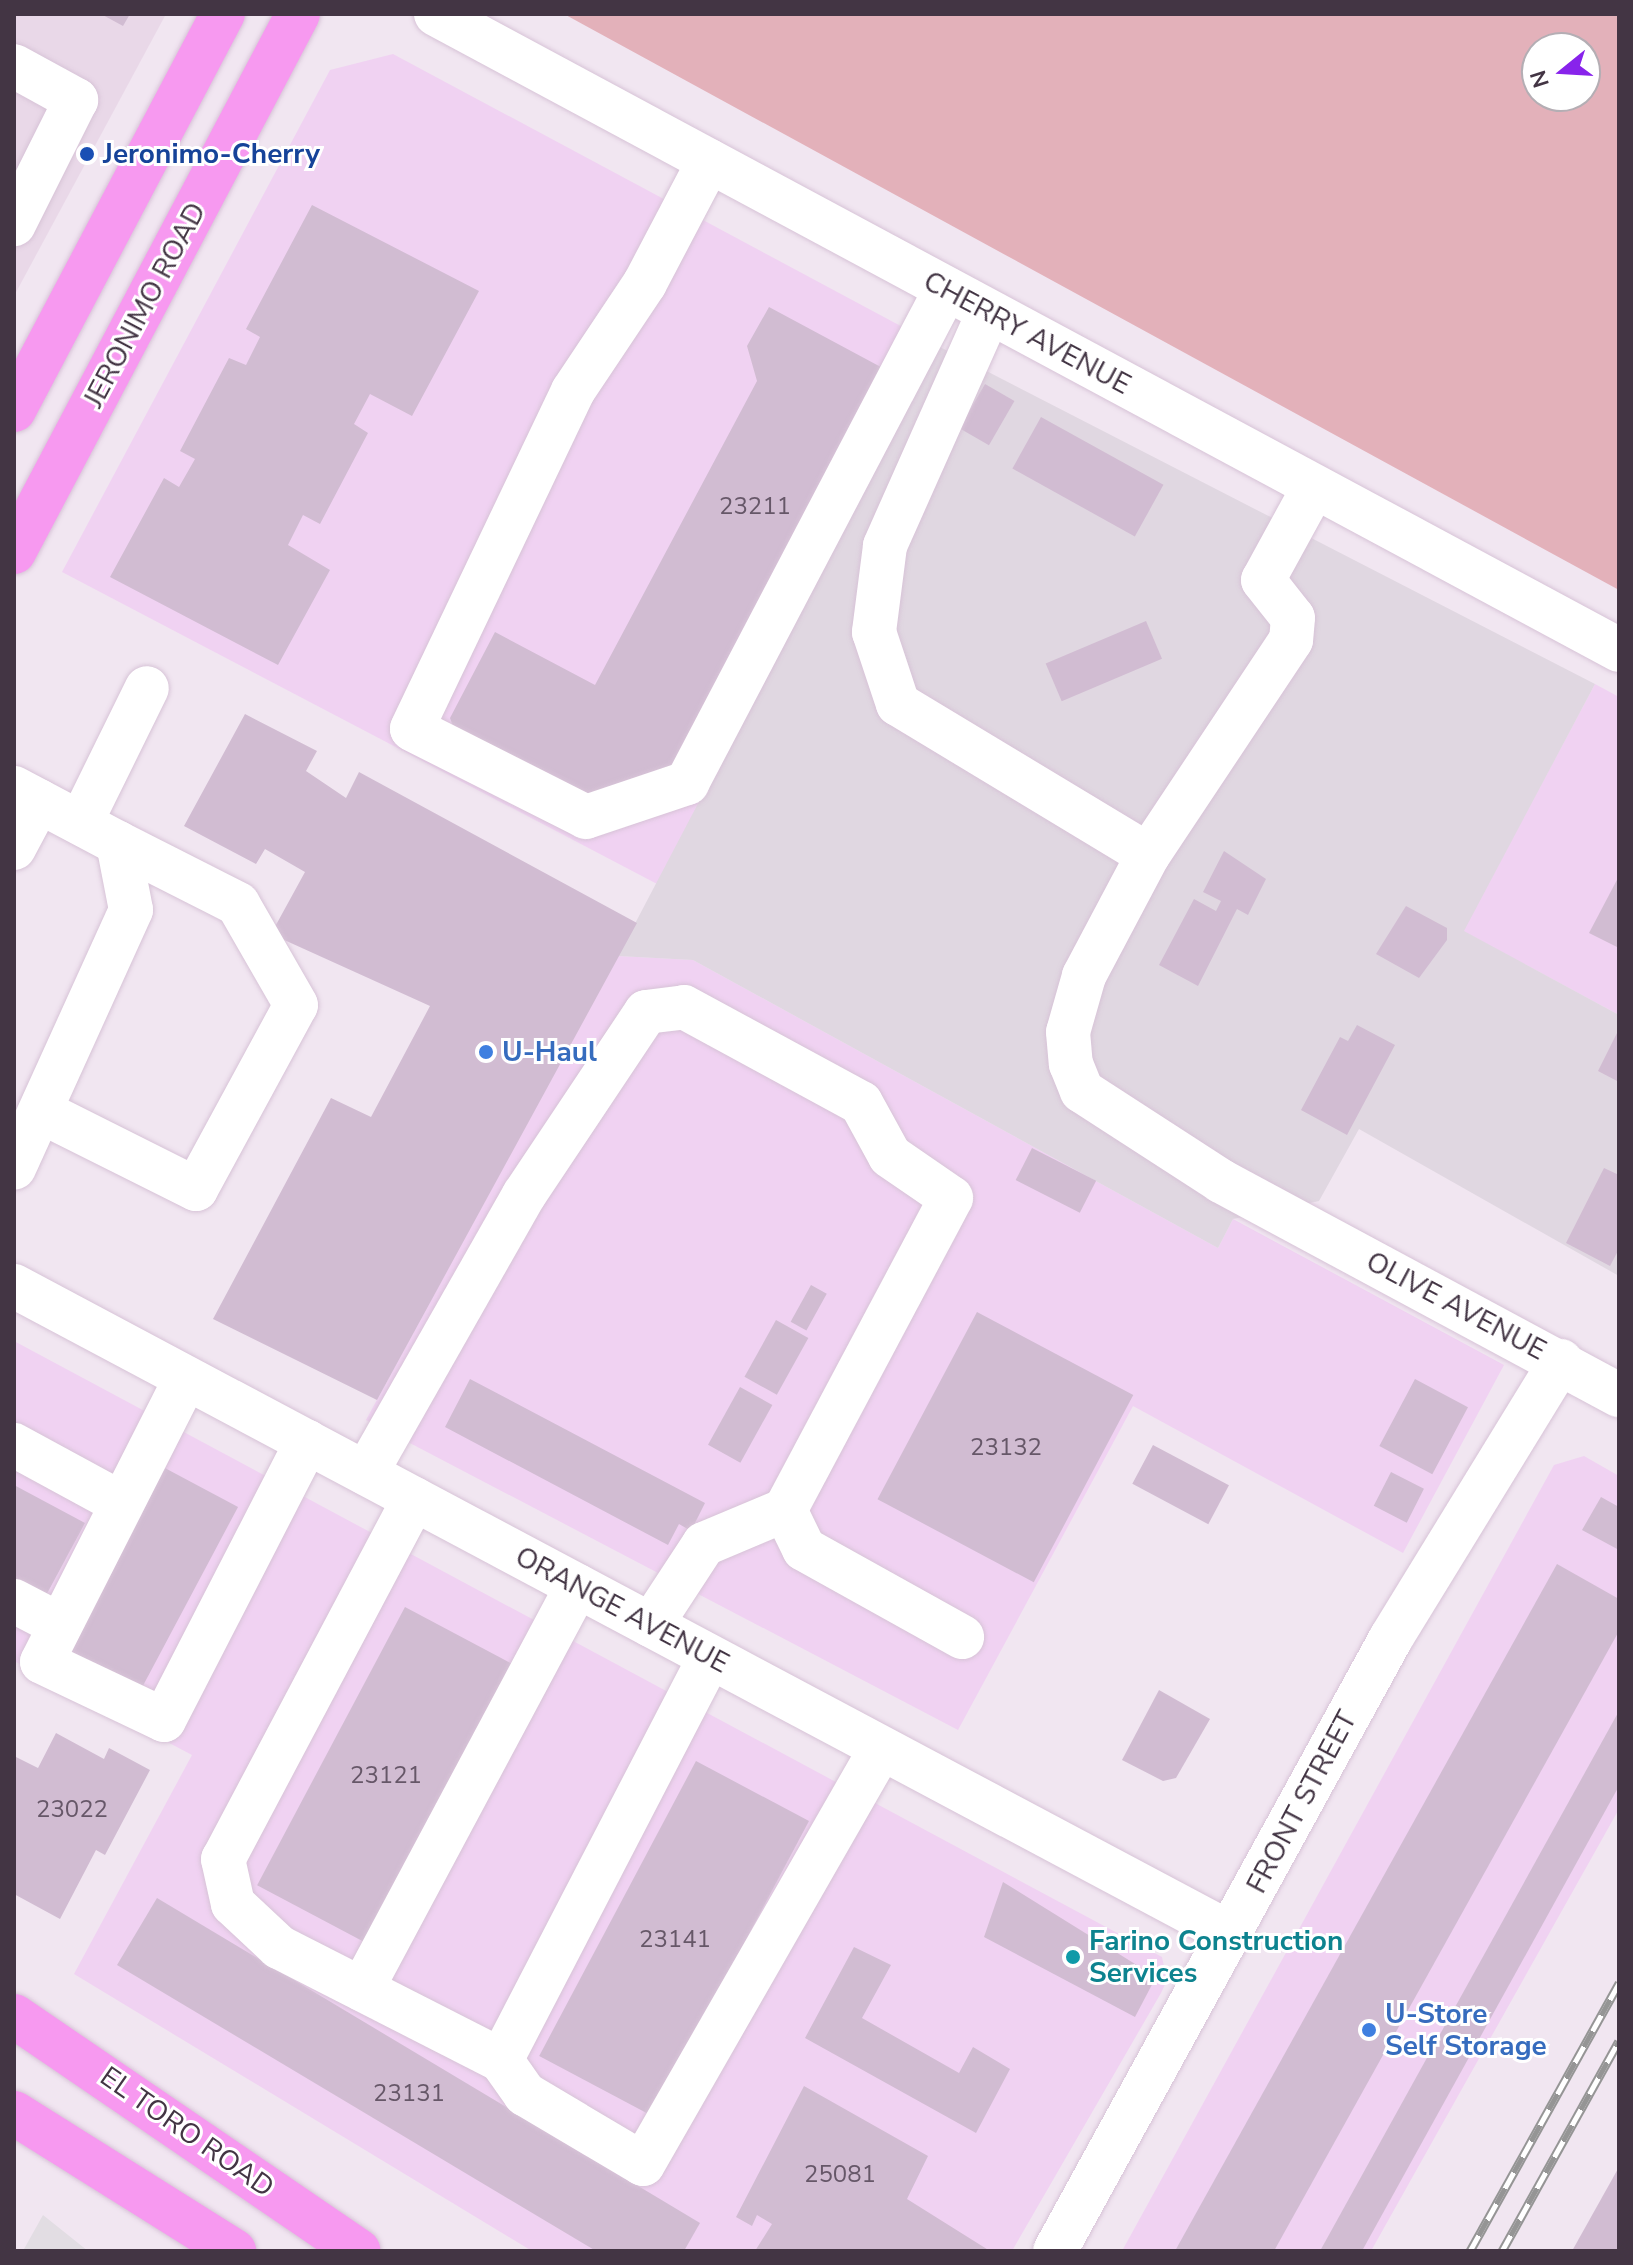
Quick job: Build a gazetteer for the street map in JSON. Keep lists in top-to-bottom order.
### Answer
{
  "streets": {
    "main road": ["JERONIMO ROAD", "EL TORO ROAD"],
    "street": [
      "CHERRY AVENUE",
      "OLIVE AVENUE",
      "ORANGE AVENUE",
      "FRONT STREET"
    ]
  },
  "crossings": [
    ["CHERRY AVENUE", "OLIVE AVENUE"],
    ["OLIVE AVENUE", "FRONT STREET"],
    ["ORANGE AVENUE", "FRONT STREET"]
  ],
  "places": [
    "Jeronimo-Cherry",
    "U-Haul",
    "Farino Construction Services",
    "U-Store Self Storage"
  ],
  "house_numbers": [
    "23211",
    "23132",
    "23121",
    "23022",
    "23141",
    "23131",
    "25081"
  ],
  "north": "left"
}
